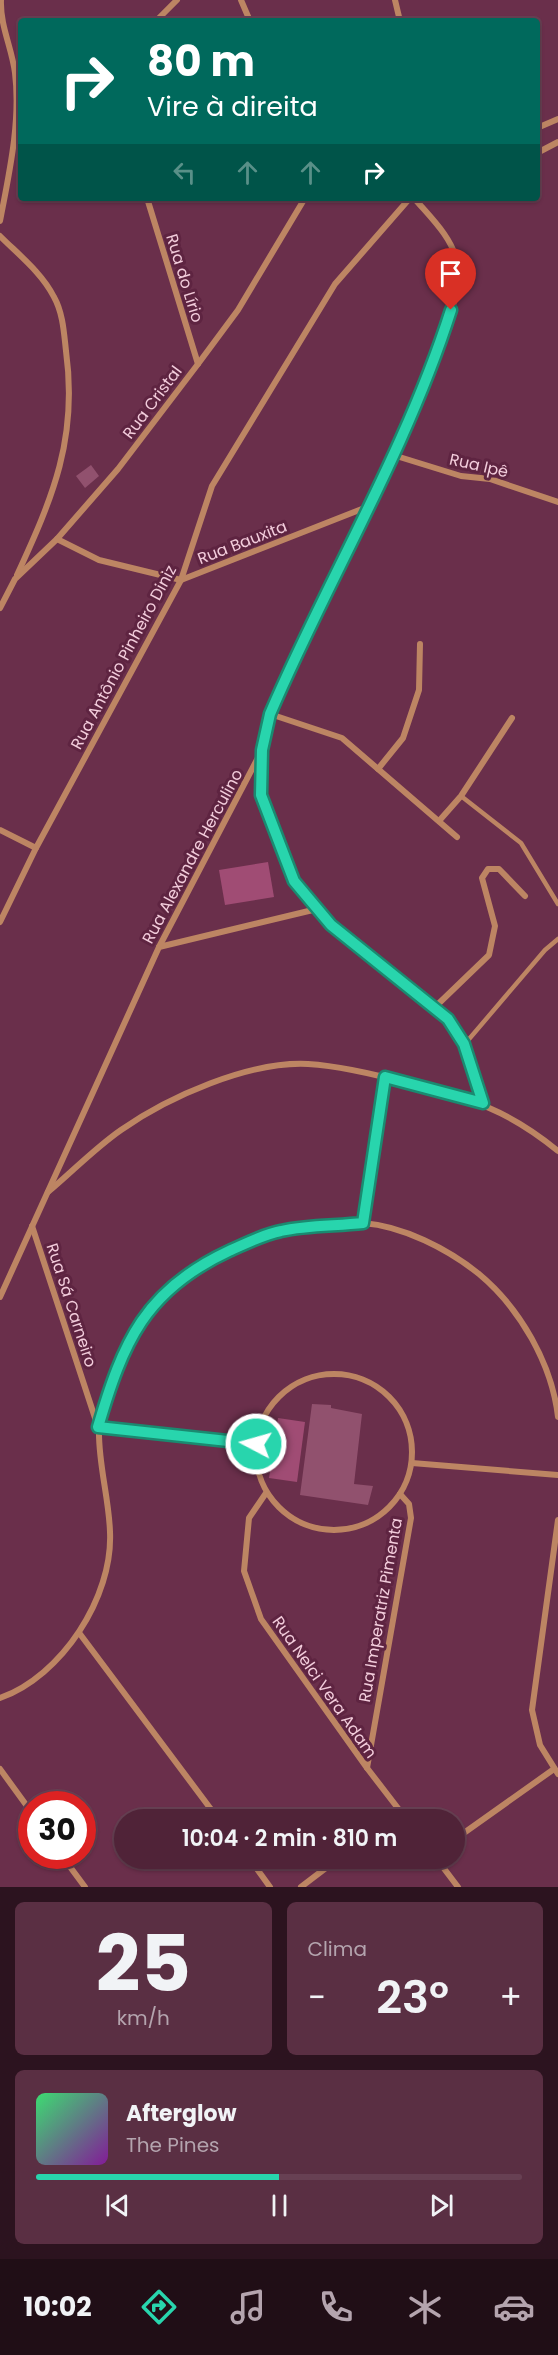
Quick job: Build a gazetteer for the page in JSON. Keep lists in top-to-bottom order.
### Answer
{
  "streets": {
    "street": [
      "Rua do Lírio",
      "Rua Cristal",
      "Rua Ipê",
      "Rua Bauxita",
      "Rua Antônio Pinheiro Diniz",
      "Rua Alexandre Herculino",
      "Rua Sá Carneiro",
      "Rua Imperatriz Pimenta",
      "Rua Nelci Vera Adam"
    ]
  },
  "crossings": [
    ["Rua do Lírio", "Rua Cristal"],
    ["Rua Cristal", "Rua Bauxita"],
    ["Rua Ipê", "Rua Alexandre Herculino"],
    ["Rua Bauxita", "Rua Antônio Pinheiro Diniz"],
    ["Rua Bauxita", "Rua Alexandre Herculino"],
    ["Rua Alexandre Herculino", "Rua Sá Carneiro"],
    ["Rua Imperatriz Pimenta", "Rua Nelci Vera Adam"]
  ],
  "page": {
    "turn": ["80 m", "Vire à direita"],
    "limit": "30",
    "trip": "10:04 · 2 min · 810 m",
    "tile": [
      ["25", "km/h"],
      "Clima"
    ],
    "heat": ["−", "23°", "+"],
    "song": ["Afterglow", "The Pines"],
    "tabs": "10:02"
  }
}
